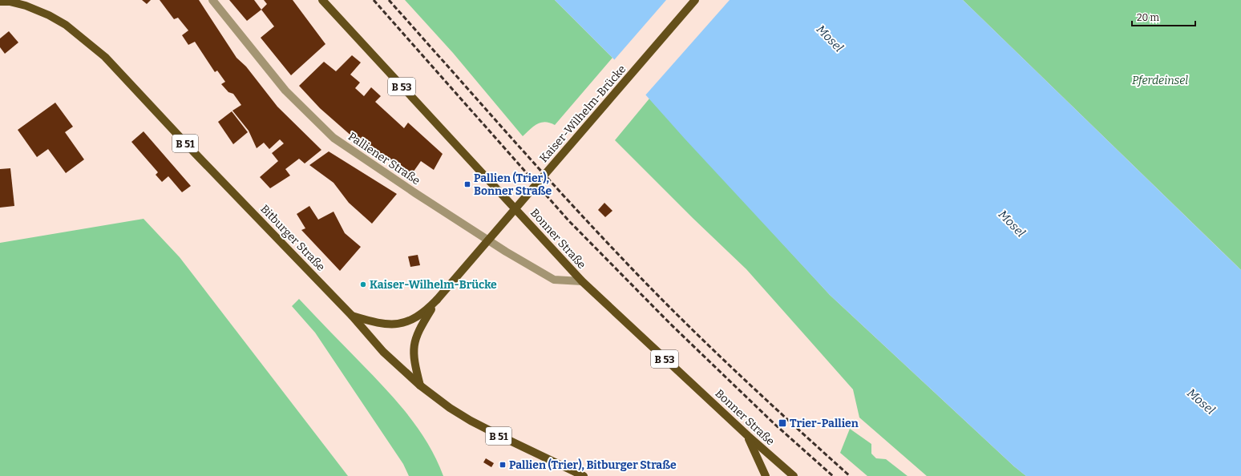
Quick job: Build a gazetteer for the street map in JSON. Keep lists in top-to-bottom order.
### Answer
{
  "streets": {
    "main road": [
      "B 53",
      "Kaiser-Wilhelm-Brücke",
      "B 51",
      "Bitburger Straße",
      "Bonner Straße"
    ],
    "street": ["Palliener Straße"]
  },
  "crossings": [
    ["Kaiser-Wilhelm-Brücke", "Bitburger Straße"],
    ["Palliener Straße", "Bonner Straße"]
  ],
  "water": ["Mosel"],
  "parks": ["Pferdeinsel"],
  "places": {
    "transit": ["Pallien (Trier), Bonner Straße", "Trier-Pallien", "Pallien (Trier), Bitburger Straße"],
    "other": ["Kaiser-Wilhelm-Brücke"]
  },
  "scale_bar": "20 m"
}
